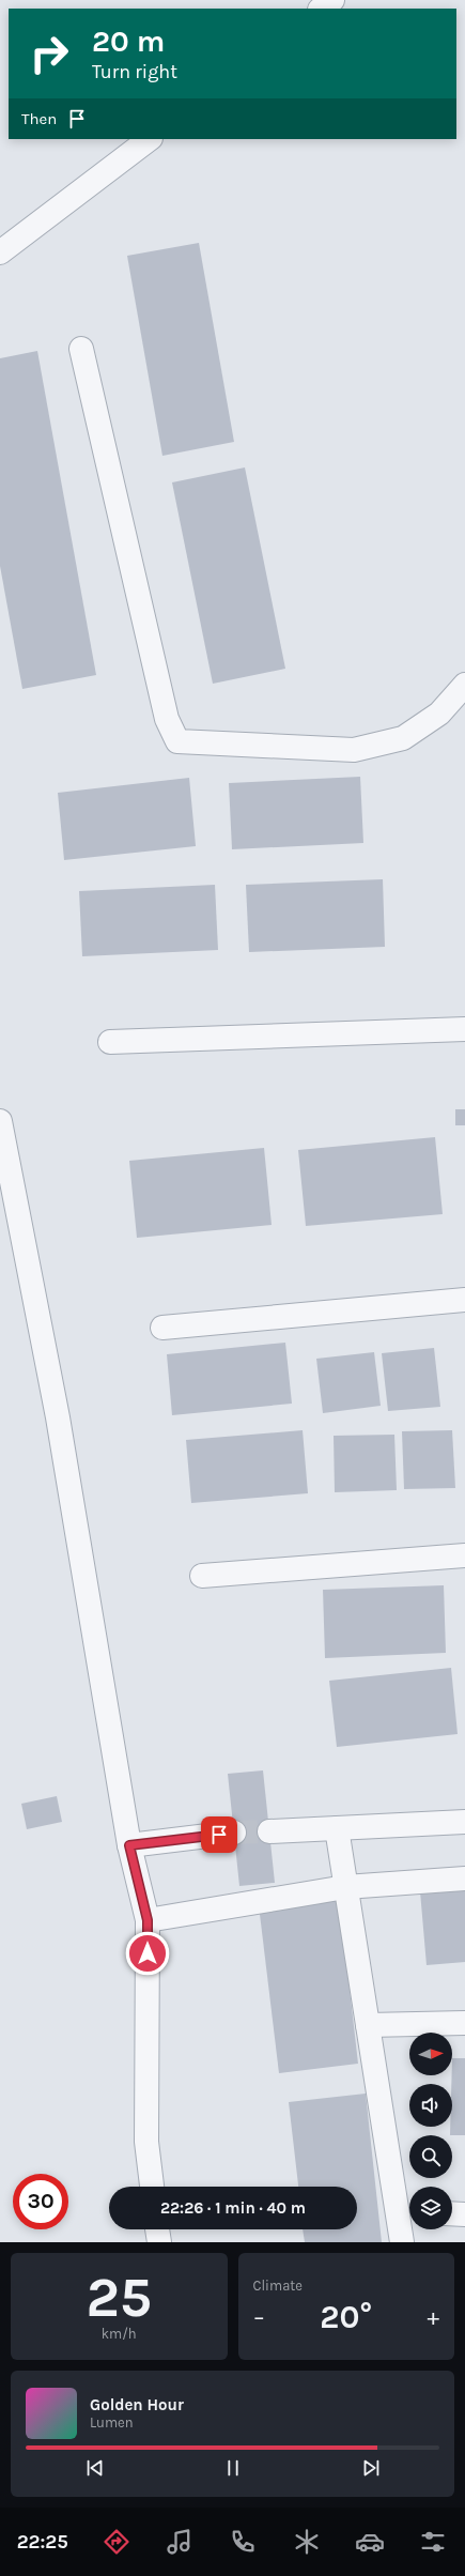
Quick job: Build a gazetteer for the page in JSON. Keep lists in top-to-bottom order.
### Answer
{
  "north": "right",
  "page": {
    "turn": ["20 m", "Turn right"],
    "then": "Then",
    "limit": "30",
    "trip": "22:26 · 1 min · 40 m",
    "tile": [
      ["25", "km/h"],
      "Climate"
    ],
    "heat": ["−", "20°", "+"],
    "song": ["Golden Hour", "Lumen"],
    "tabs": "22:25"
  }
}
